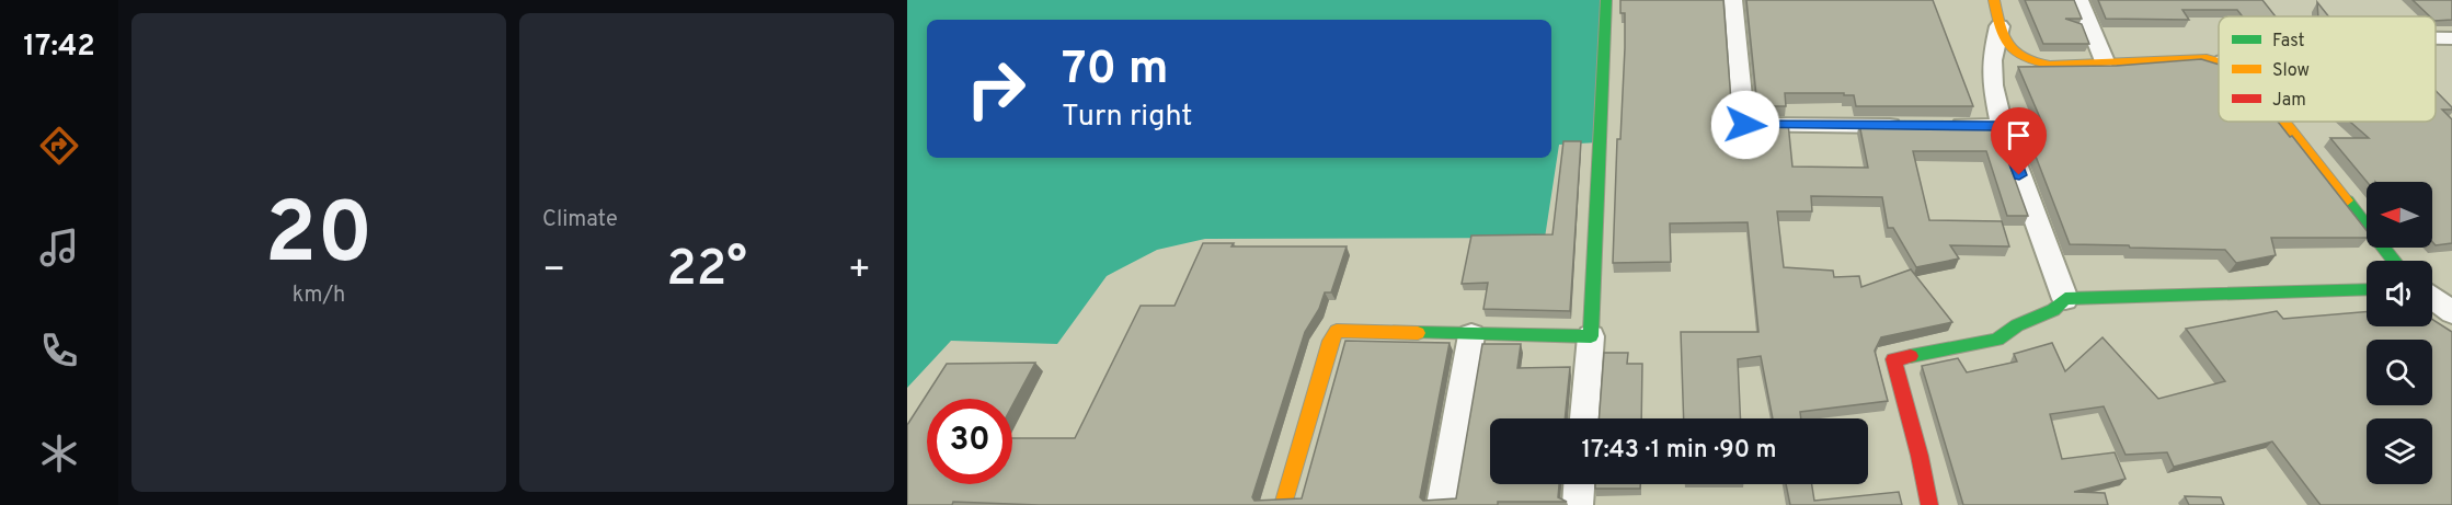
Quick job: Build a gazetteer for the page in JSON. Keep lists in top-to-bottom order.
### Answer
{
  "legend": ["Fast", "Slow", "Jam"],
  "north": "left",
  "page": {
    "tabs": "17:42",
    "tile": [
      ["20", "km/h"],
      "Climate"
    ],
    "turn": ["70 m", "Turn right"],
    "heat": ["−", "22°", "+"],
    "limit": "30",
    "trip": "17:43 · 1 min · 90 m"
  }
}
